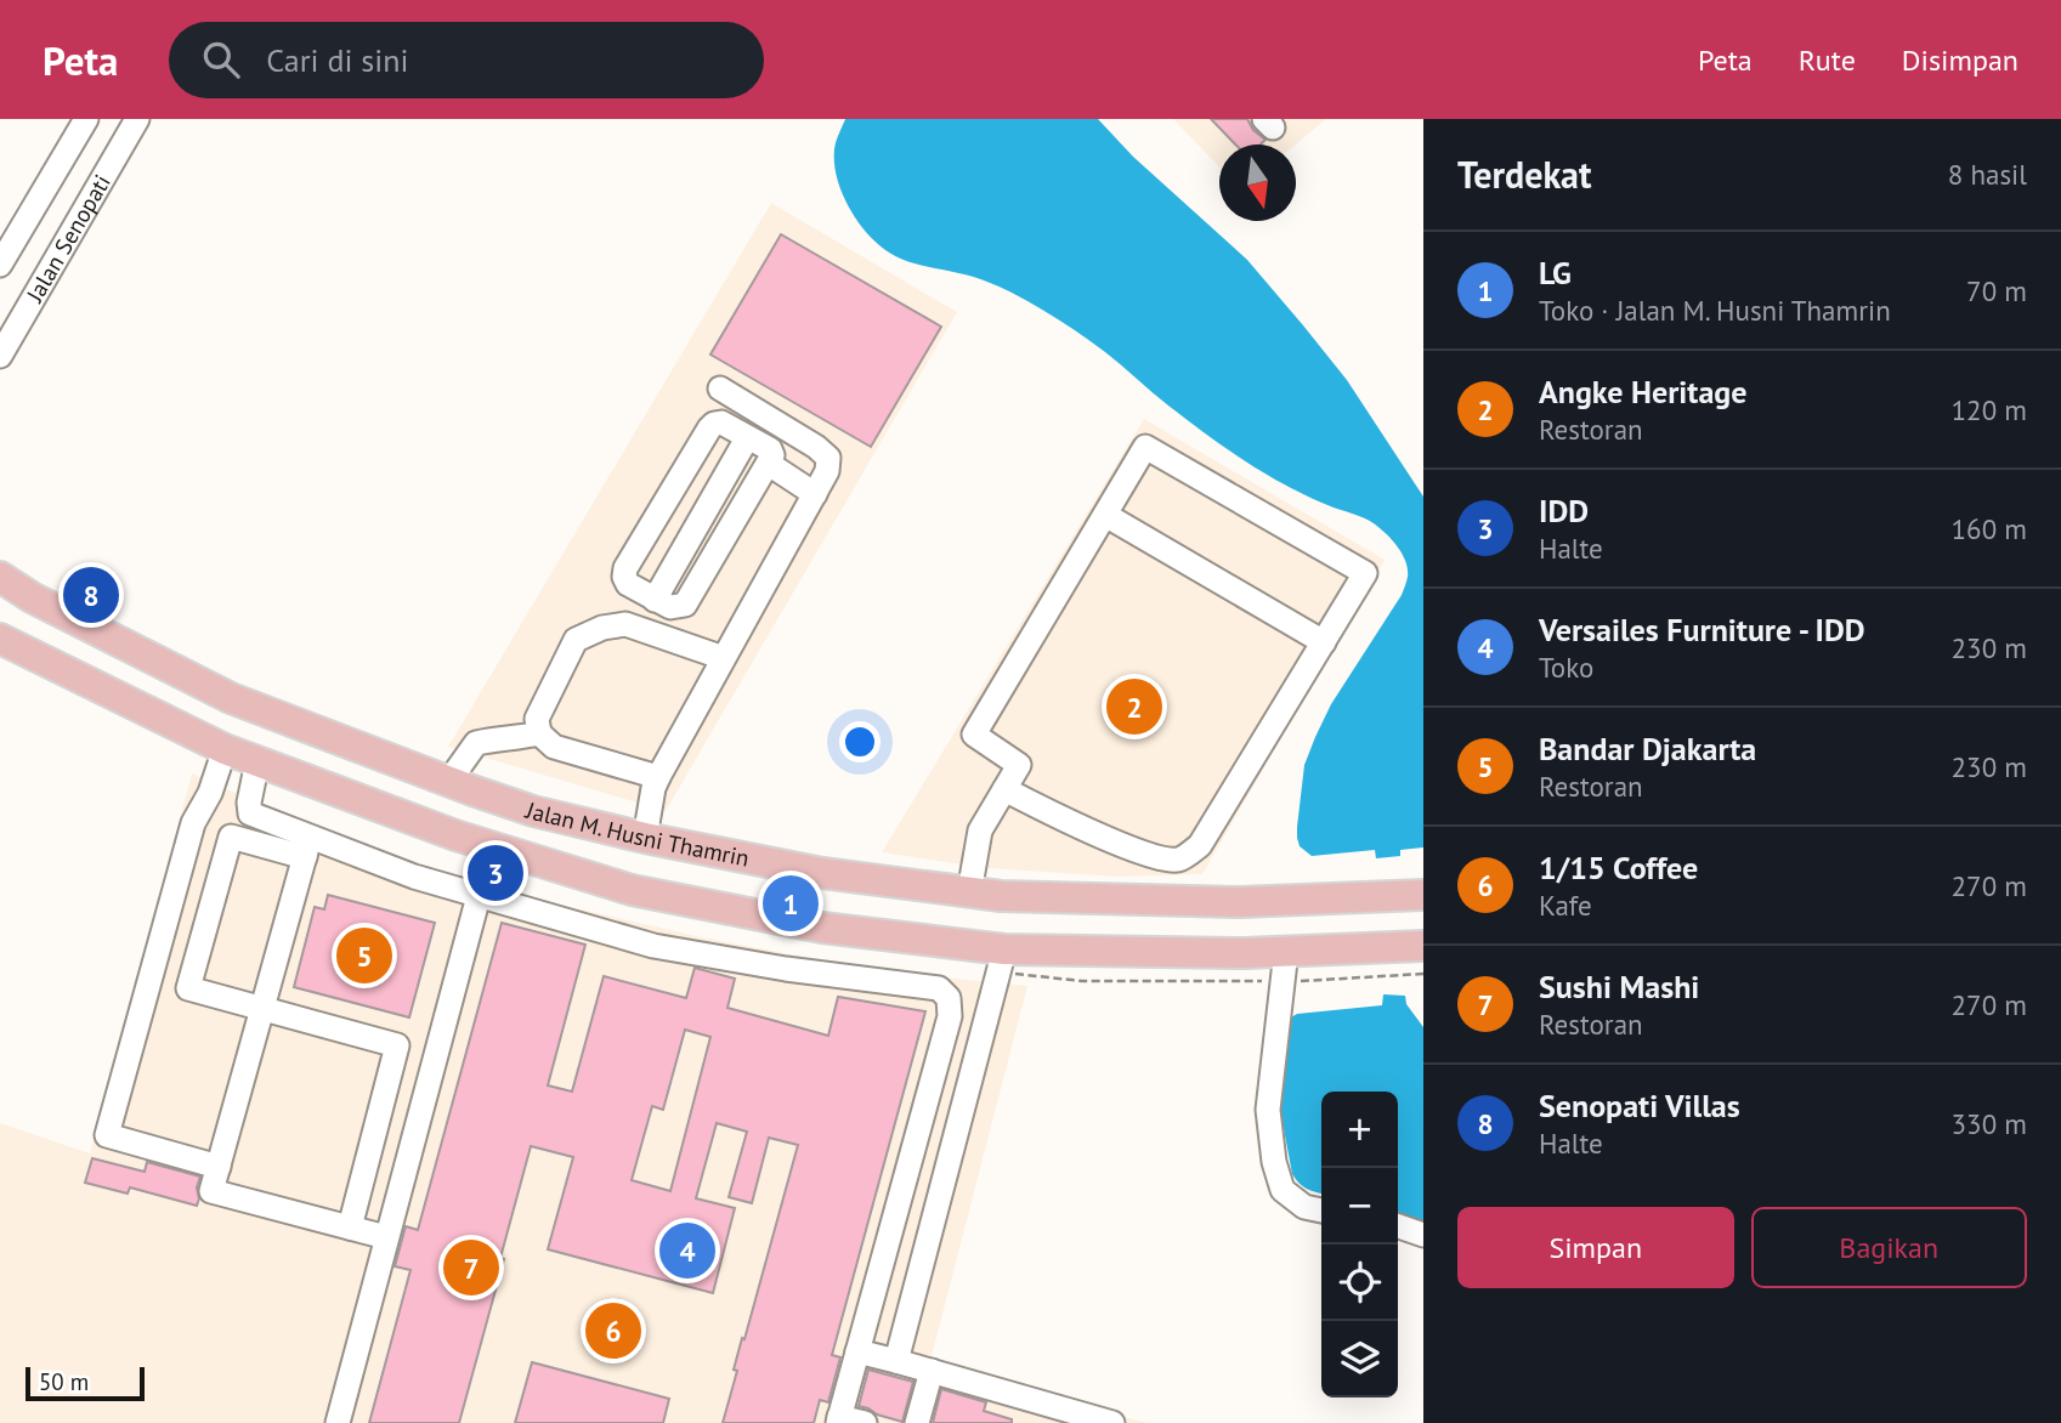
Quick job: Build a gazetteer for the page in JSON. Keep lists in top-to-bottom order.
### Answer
{
  "streets": {
    "main road": ["Jalan M. Husni Thamrin"],
    "street": ["Jalan Senopati"]
  },
  "scale_bar": "50 m",
  "north": "bottom",
  "page": {
    "header": "Peta",
    "search": "Cari di sini",
    "nav": ["Peta", "Rute", "Disimpan"],
    "heading": ["Terdekat", "8 hasil"],
    "list": [
      {
        "mark": "1",
        "name": "LG",
        "note": "Toko · Jalan M. Husni Thamrin",
        "value": "70 m"
      },
      {
        "mark": "2",
        "name": "Angke Heritage",
        "note": "Restoran",
        "value": "120 m"
      },
      {
        "mark": "3",
        "name": "IDD",
        "note": "Halte",
        "value": "160 m"
      },
      {
        "mark": "4",
        "name": "Versailes Furniture - IDD",
        "note": "Toko",
        "value": "230 m"
      },
      {
        "mark": "5",
        "name": "Bandar Djakarta",
        "note": "Restoran",
        "value": "230 m"
      },
      {
        "mark": "6",
        "name": "1/15 Coffee",
        "note": "Kafe",
        "value": "270 m"
      },
      {
        "mark": "7",
        "name": "Sushi Mashi",
        "note": "Restoran",
        "value": "270 m"
      },
      {
        "mark": "8",
        "name": "Senopati Villas",
        "note": "Halte",
        "value": "330 m"
      }
    ],
    "pins": [
      "8",
      "2",
      "3",
      "1",
      "5",
      "4",
      "7",
      "6"
    ],
    "map_buttons": ["+", "−"],
    "buttons": ["Simpan", "Bagikan"],
    "scale": "50 m"
  }
}
